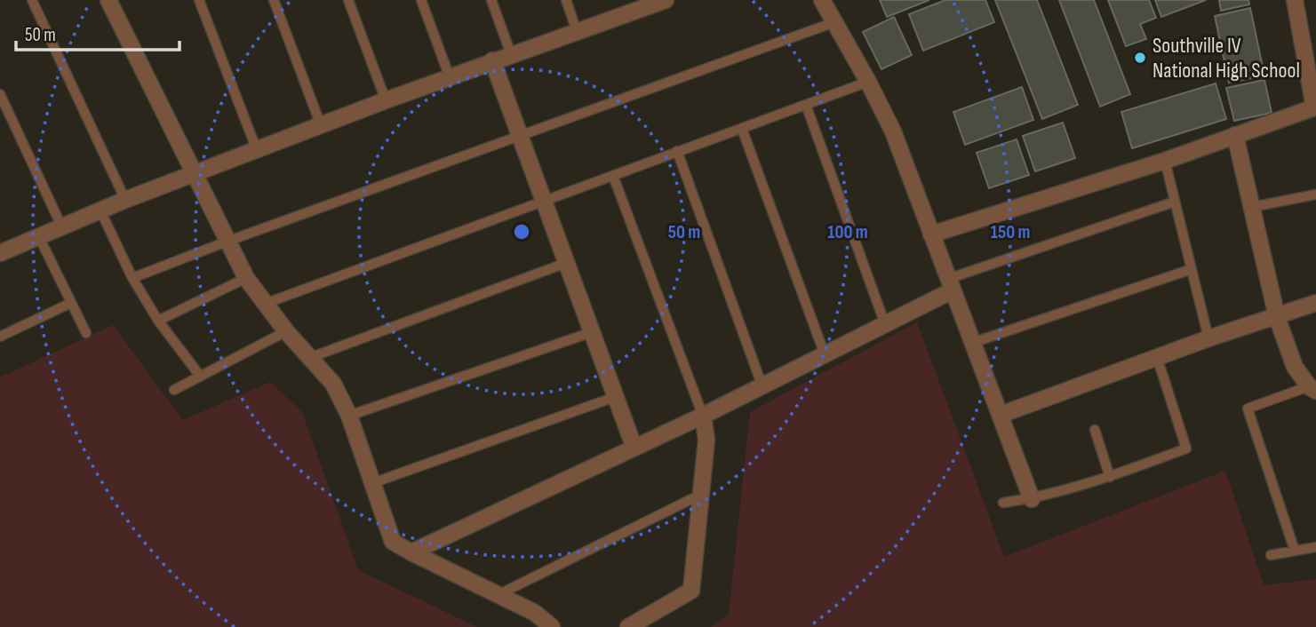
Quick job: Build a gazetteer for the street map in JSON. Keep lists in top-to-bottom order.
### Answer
{
  "places": ["Southville IV National High School"],
  "scale_bar": "50 m",
  "rings": ["50 m", "100 m", "150 m"]
}
